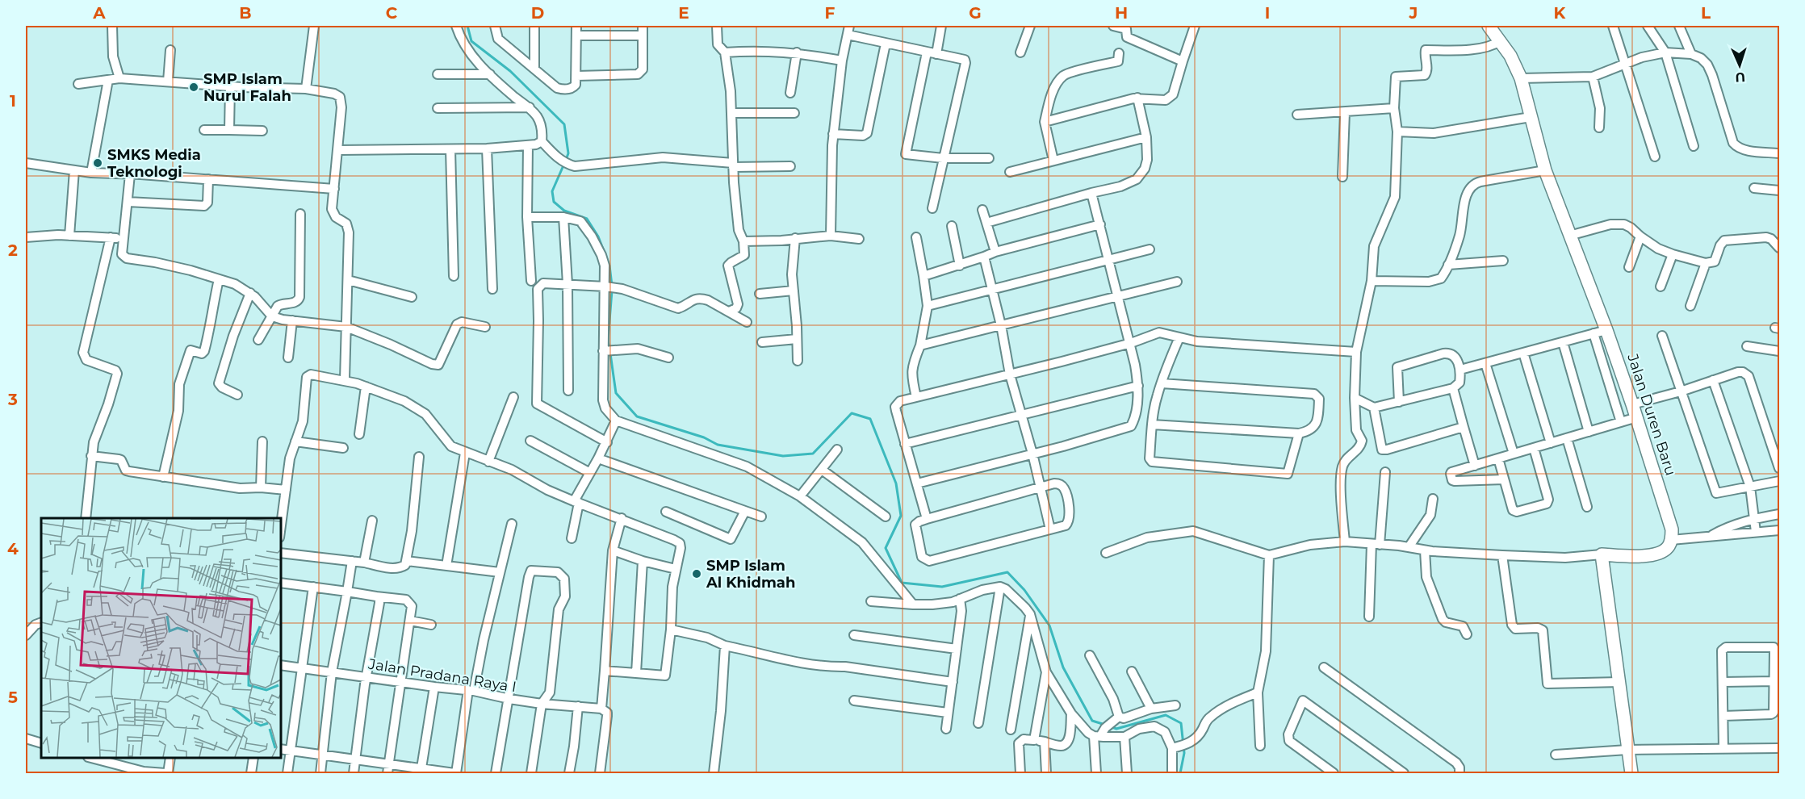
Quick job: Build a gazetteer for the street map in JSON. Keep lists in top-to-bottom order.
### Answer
{
  "streets": {
    "street": ["Jalan Duren Baru", "Jalan Pradana Raya I"]
  },
  "places": ["SMP Islam Nurul Falah", "SMKS Media Teknologi", "SMP Islam Al Khidmah"],
  "north": "bottom",
  "grid": {
    "columns": [
      "A",
      "B",
      "C",
      "D",
      "E",
      "F",
      "G",
      "H",
      "I",
      "J",
      "K",
      "L"
    ],
    "rows": [
      "1",
      "2",
      "3",
      "4",
      "5"
    ]
  }
}
